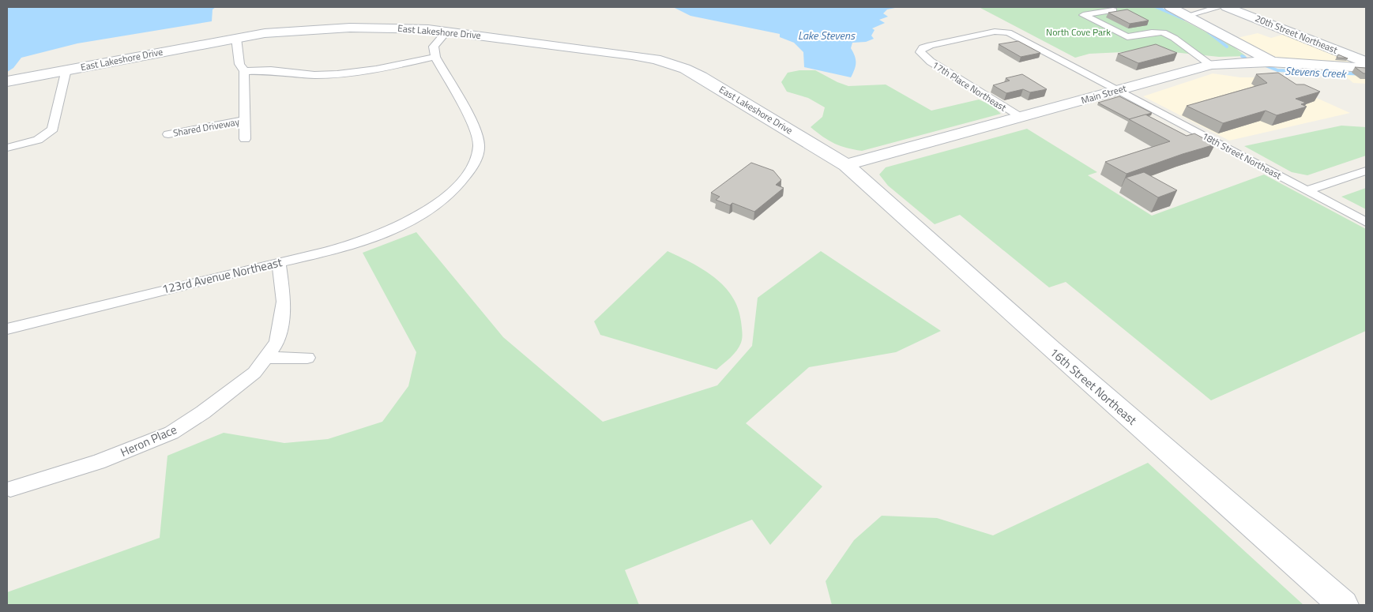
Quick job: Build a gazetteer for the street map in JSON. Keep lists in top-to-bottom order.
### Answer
{
  "streets": {
    "main road": [
      "East Lakeshore Drive",
      "20th Street Northeast",
      "Main Street",
      "16th Street Northeast"
    ],
    "street": [
      "17th Place Northeast",
      "Shared Driveway",
      "18th Street Northeast",
      "123rd Avenue Northeast",
      "Heron Place"
    ]
  },
  "crossings": [
    ["East Lakeshore Drive", "Main Street"],
    ["East Lakeshore Drive", "Shared Driveway"],
    ["East Lakeshore Drive", "16th Street Northeast"],
    ["17th Place Northeast", "Main Street"],
    ["Main Street", "18th Street Northeast"],
    ["Main Street", "16th Street Northeast"],
    ["123rd Avenue Northeast", "Heron Place"]
  ],
  "water": ["Lake Stevens", "Stevens Creek"],
  "parks": ["North Cove Park"]
}
